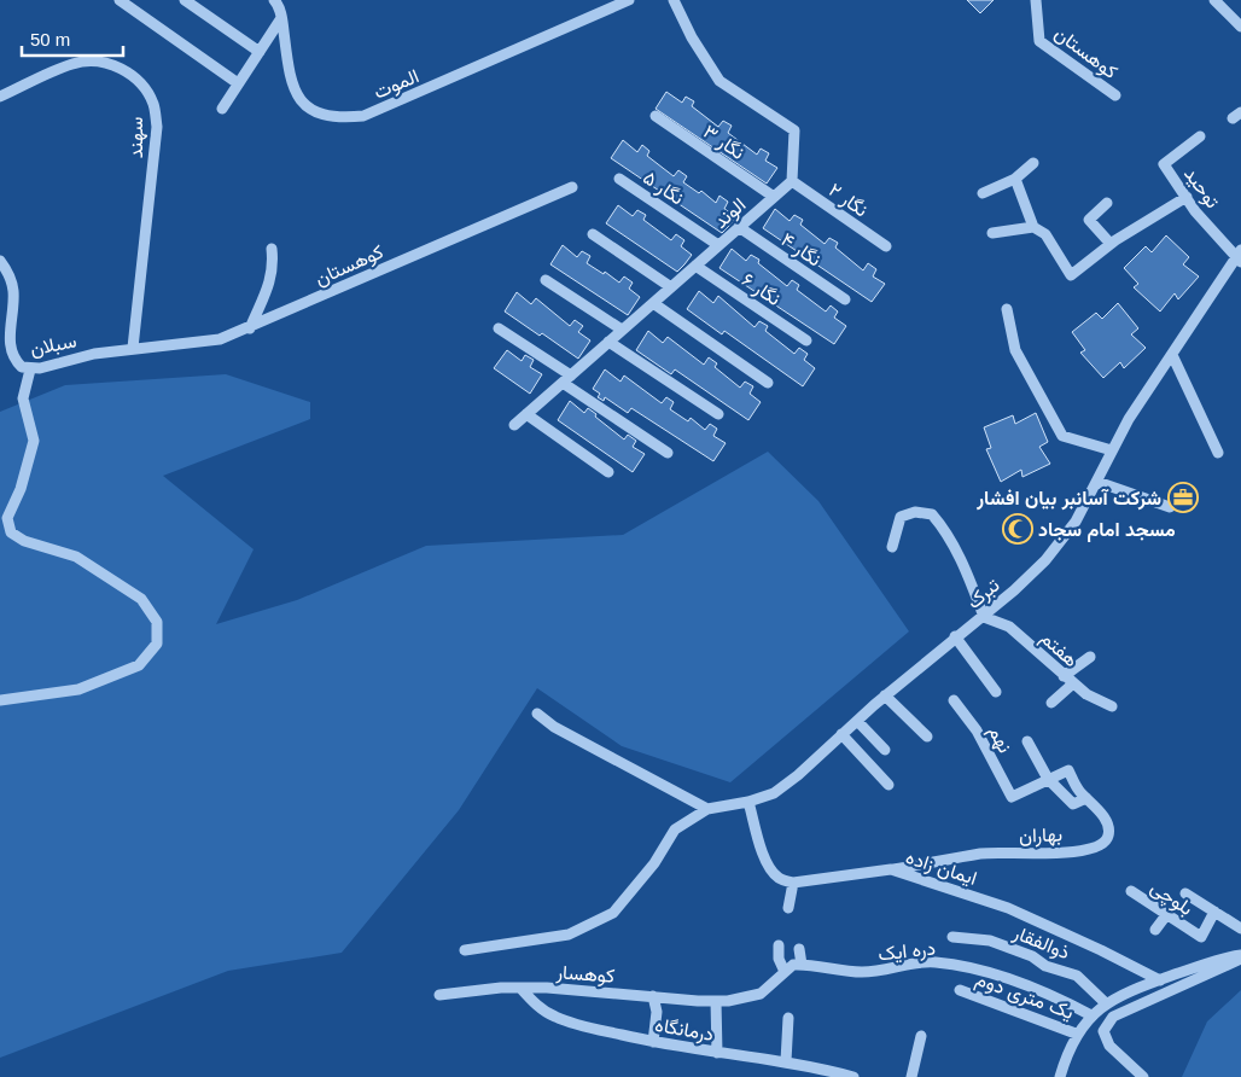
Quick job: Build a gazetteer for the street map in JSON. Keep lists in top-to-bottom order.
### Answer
{
  "streets": {
    "street": [
      "کوهستان",
      "الموت",
      "سهند",
      "نگار ۳",
      "نگار ۵",
      "توحید",
      "نگار ۲",
      "الوند",
      "نگار ۴",
      "نگار ۶",
      "سبلان",
      "تبرک",
      "هفتم",
      "نهم",
      "بهاران",
      "ایمان زاده",
      "بلوچی",
      "ذوالفقار",
      "دره ایک",
      "کوهسار",
      "یک متری دوم",
      "درمانگاه"
    ]
  },
  "crossings": [
    ["کوهستان", "سهند"],
    ["کوهستان", "سبلان"],
    ["سهند", "سبلان"],
    ["نگار ۳", "الوند"],
    ["نگار ۵", "الوند"],
    ["توحید", "تبرک"],
    ["نگار ۲", "الوند"],
    ["الوند", "نگار ۴"],
    ["الوند", "نگار ۶"],
    ["تبرک", "هفتم"],
    ["نهم", "بهاران"],
    ["بهاران", "ایمان زاده"],
    ["کوهسار", "درمانگاه"]
  ],
  "places": {
    "office": ["شرکت آسانبر بیان افشار"],
    "mosque": ["مسجد امام سجاد"]
  },
  "scale_bar": "50 m"
}
